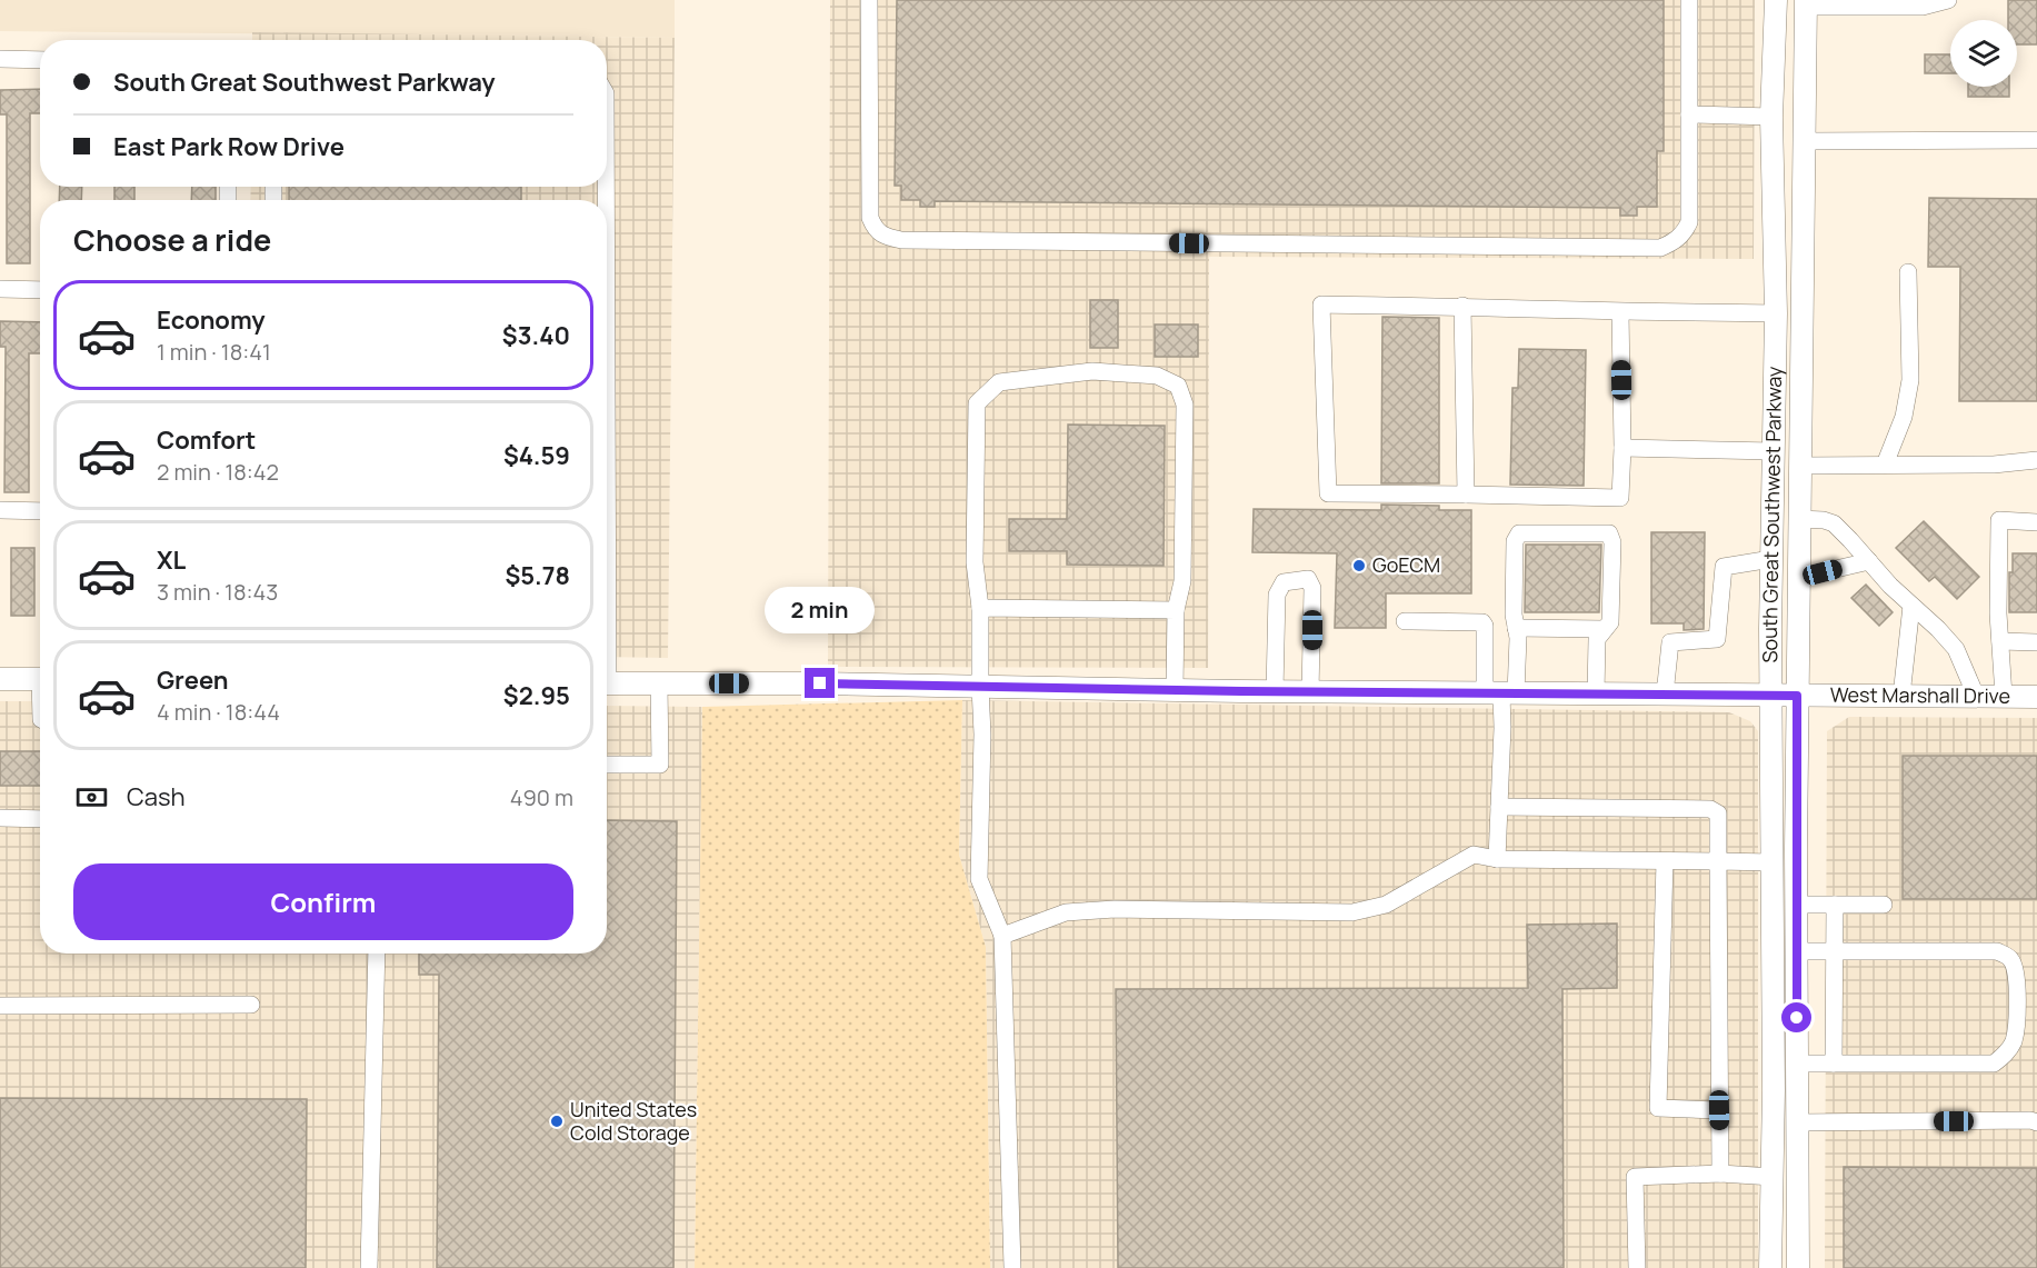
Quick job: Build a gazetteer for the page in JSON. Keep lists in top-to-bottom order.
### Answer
{
  "streets": {
    "main road": ["South Great Southwest Parkway", "West Marshall Drive"]
  },
  "crossings": [
    ["South Great Southwest Parkway", "West Marshall Drive"]
  ],
  "places": ["GoECM", "United States Cold Storage"],
  "page": {
    "banner": ["South Great Southwest Parkway", "East Park Row Drive"],
    "heading": "Choose a ride",
    "list": [
      {
        "name": "Economy",
        "note": "1 min · 18:41",
        "value": "$3.40"
      },
      {
        "name": "Comfort",
        "note": "2 min · 18:42",
        "value": "$4.59"
      },
      {
        "name": "XL",
        "note": "3 min · 18:43",
        "value": "$5.78"
      },
      {
        "name": "Green",
        "note": "4 min · 18:44",
        "value": "$2.95"
      }
    ],
    "bubble": "2 min",
    "pay": ["Cash", "490 m"],
    "buttons": "Confirm"
  }
}
